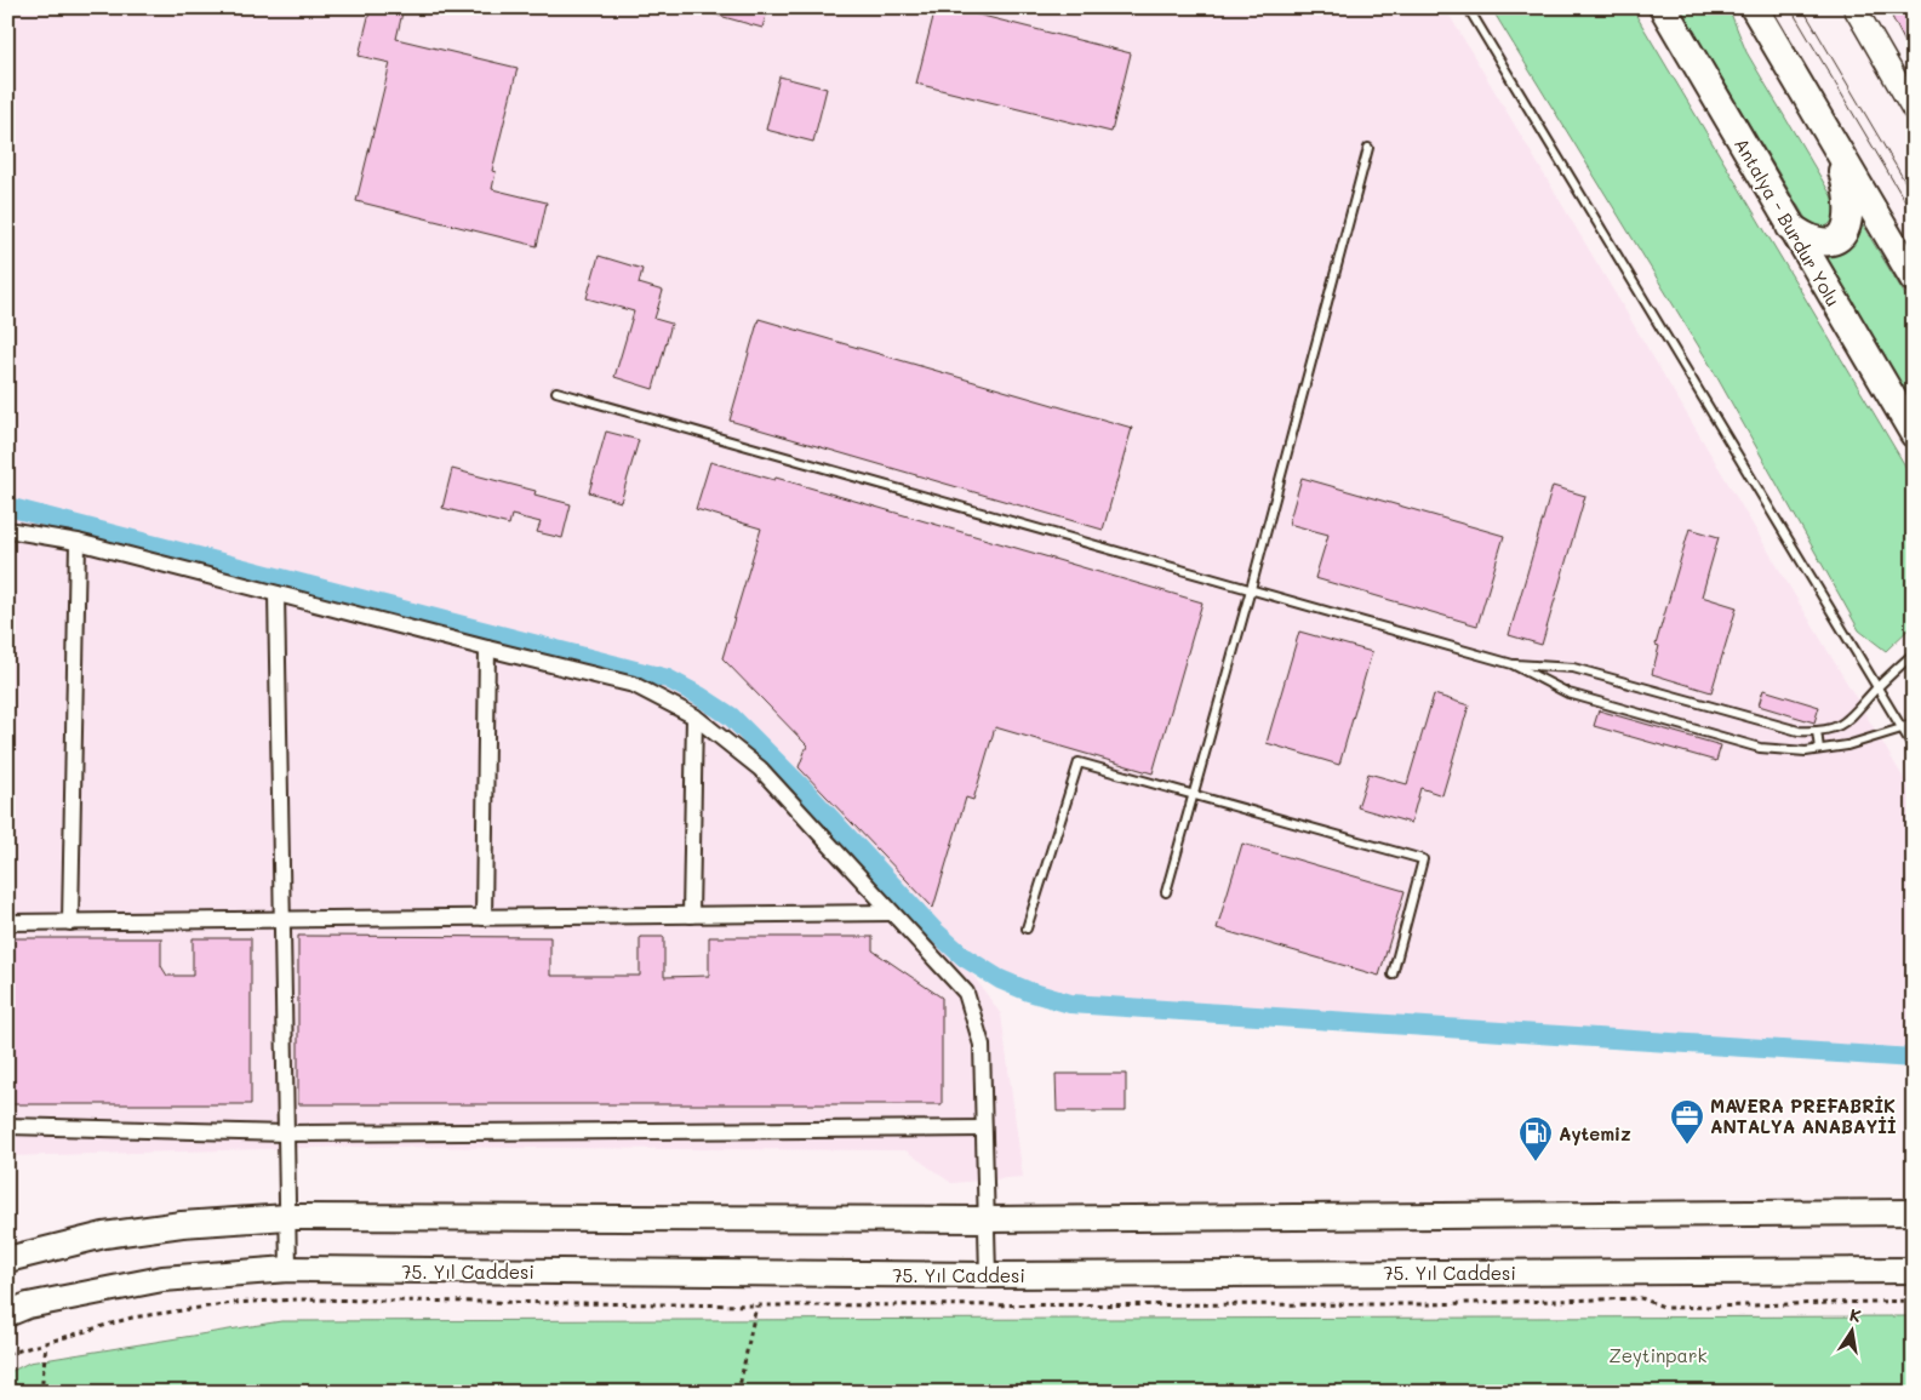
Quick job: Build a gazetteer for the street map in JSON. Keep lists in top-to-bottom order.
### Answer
{
  "streets": {
    "highway": ["Antalya - Burdur Yolu"],
    "main road": ["75. Yıl Caddesi"]
  },
  "parks": ["Zeytinpark"],
  "places": {
    "office": ["MAVERA PREFABRİK ANTALYA ANABAYİİ"],
    "fuel station": ["Aytemiz"]
  },
  "north": "top"
}
